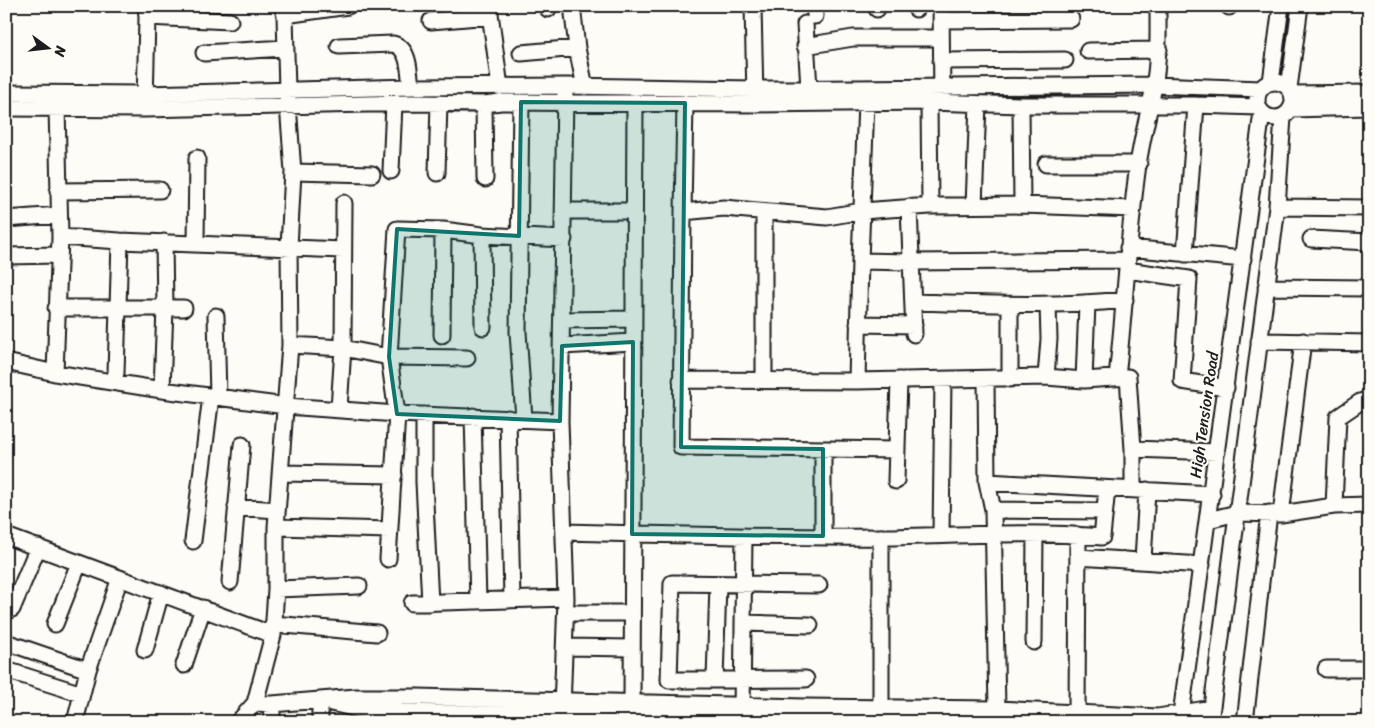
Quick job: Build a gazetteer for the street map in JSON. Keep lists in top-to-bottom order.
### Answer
{
  "streets": {
    "street": ["High Tension Road"]
  },
  "north": "right"
}
